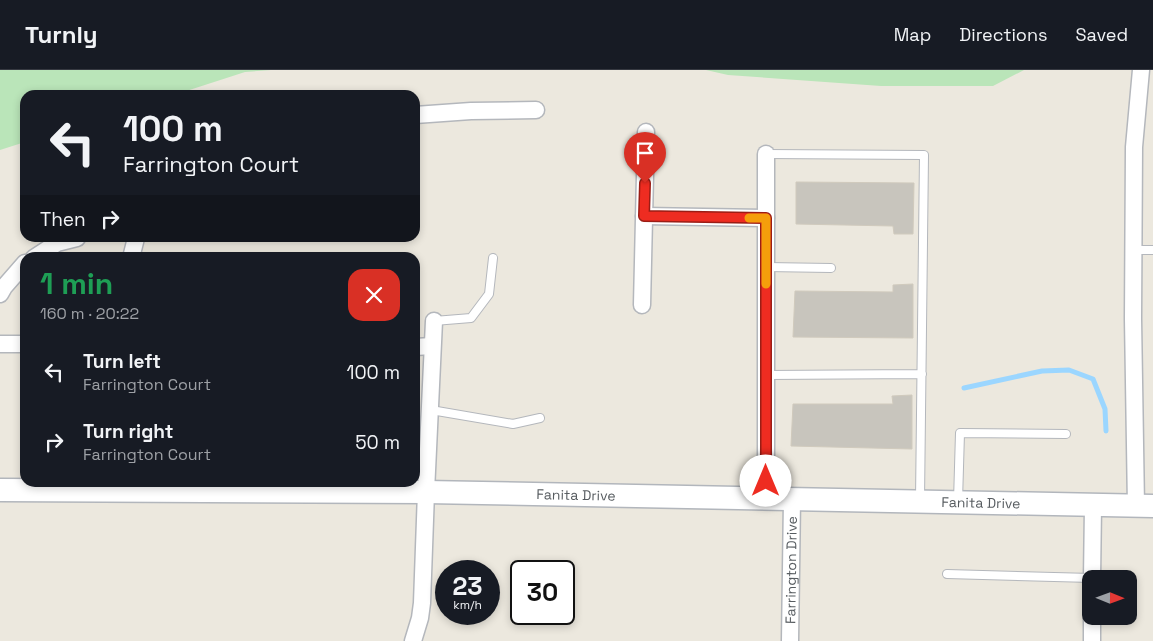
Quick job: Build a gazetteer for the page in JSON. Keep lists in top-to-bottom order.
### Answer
{
  "streets": {
    "main road": ["Fanita Drive"],
    "street": ["Farrington Drive"]
  },
  "crossings": [
    ["Fanita Drive", "Farrington Drive"]
  ],
  "north": "right",
  "page": {
    "header": "Turnly",
    "nav": ["Map", "Directions", "Saved"],
    "turn": ["100 m", "Farrington Court"],
    "then": "Then",
    "heading": ["1 min", "160 m · 20:22"],
    "list": [
      {
        "name": "Turn left",
        "note": "Farrington Court",
        "value": "100 m"
      },
      {
        "name": "Turn right",
        "note": "Farrington Court",
        "value": "50 m"
      }
    ],
    "speed": "23 km/h",
    "limit": "30"
  }
}
